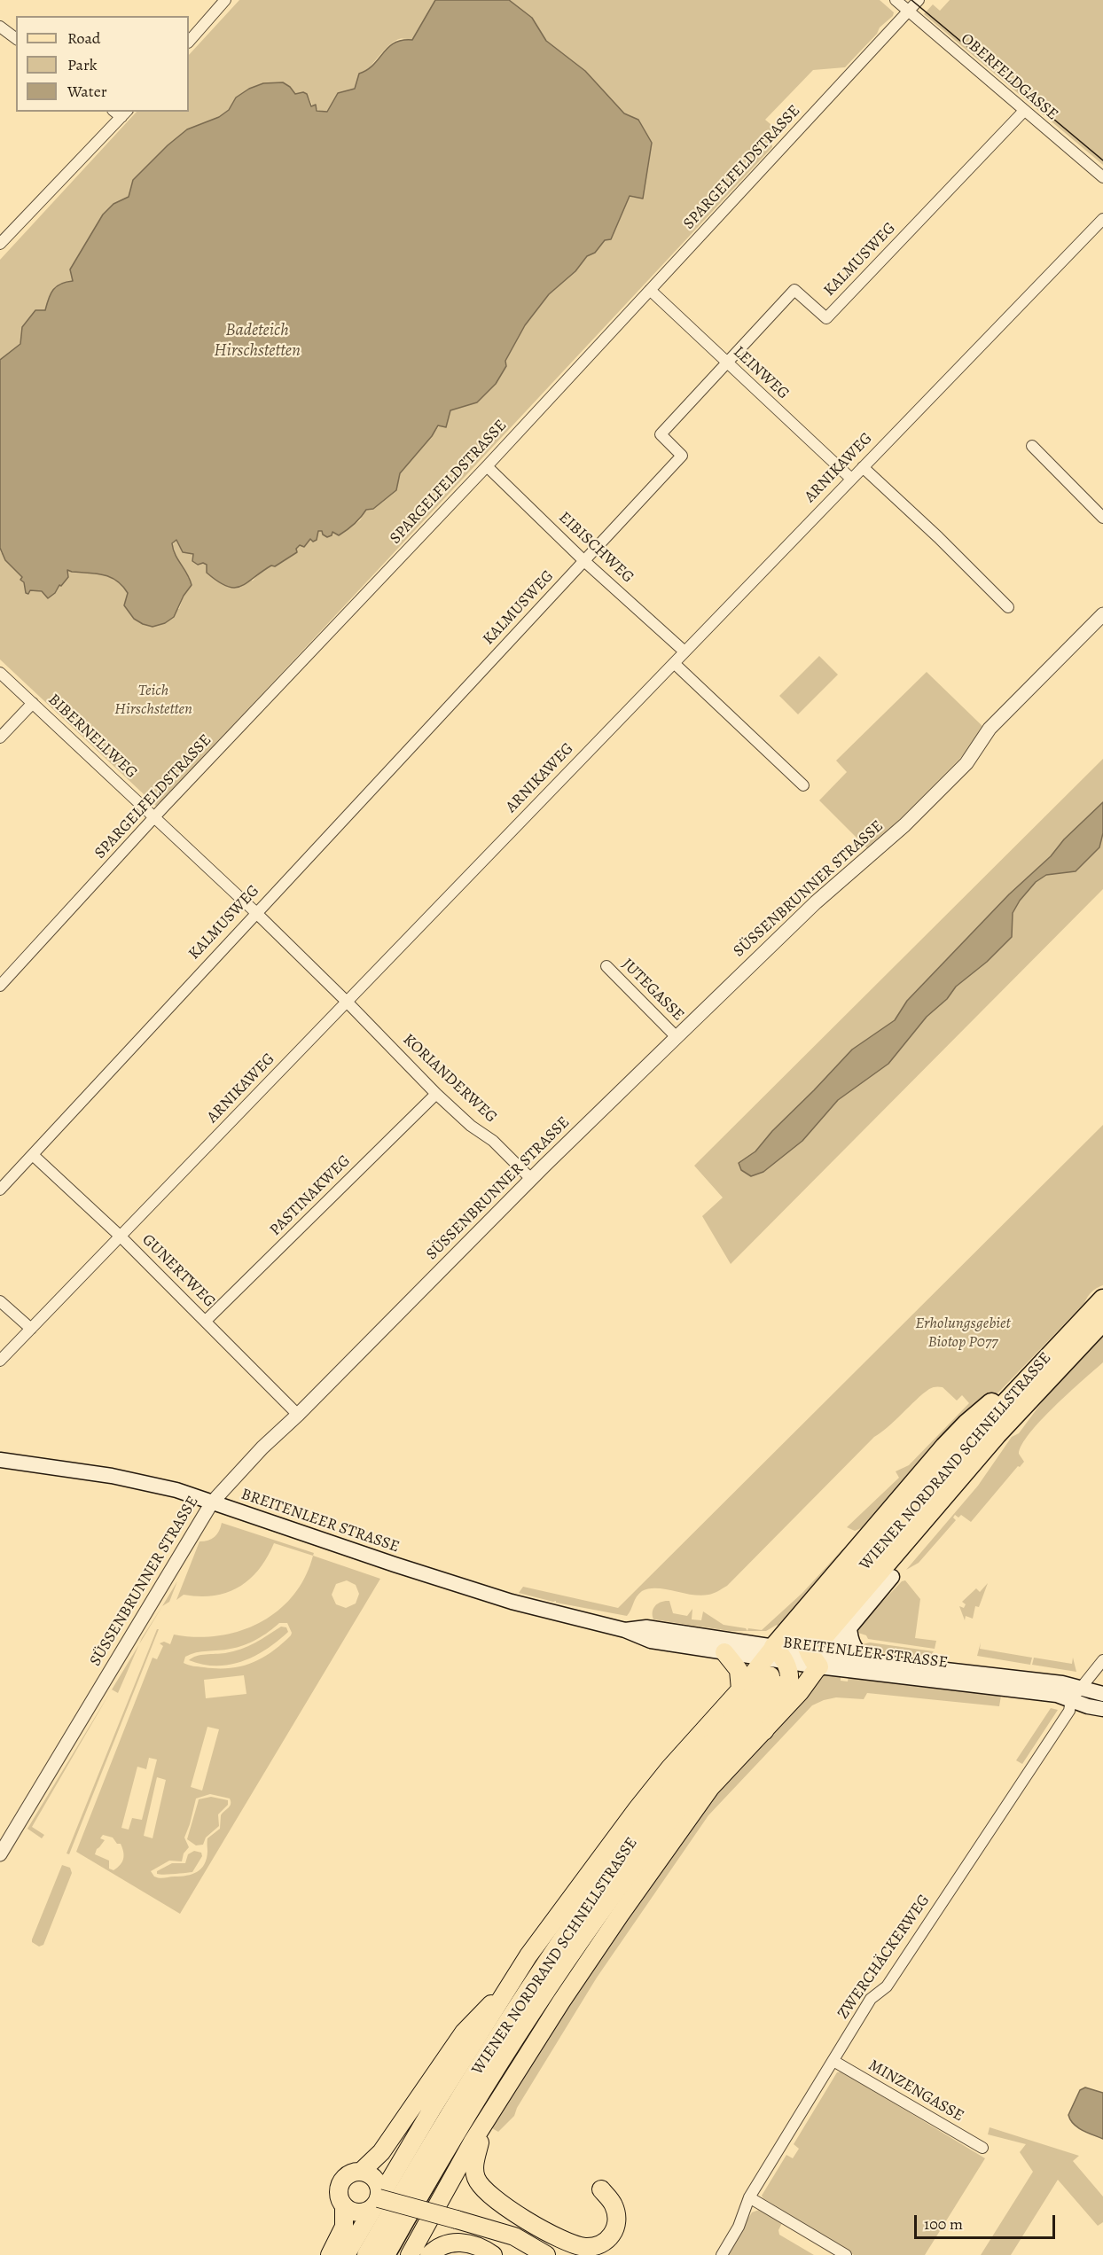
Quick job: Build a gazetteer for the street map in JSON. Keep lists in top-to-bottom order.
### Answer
{
  "streets": {
    "highway": ["WIENER NORDRAND SCHNELLSTRASSE"],
    "main road": ["BREITENLEER STRASSE"],
    "street": [
      "OBERFELDGASSE",
      "SPARGELFELDSTRASSE",
      "KALMUSWEG",
      "LEINWEG",
      "ARNIKAWEG",
      "EIBISCHWEG",
      "BIBERNELLWEG",
      "SÜSSENBRUNNER STRASSE",
      "JUTEGASSE",
      "KORIANDERWEG",
      "PASTINAKWEG",
      "GUNERTWEG",
      "ZWERCHÄCKERWEG",
      "MINZENGASSE"
    ]
  },
  "crossings": [
    ["OBERFELDGASSE", "SPARGELFELDSTRASSE"],
    ["OBERFELDGASSE", "KALMUSWEG"],
    ["SPARGELFELDSTRASSE", "LEINWEG"],
    ["SPARGELFELDSTRASSE", "EIBISCHWEG"],
    ["SPARGELFELDSTRASSE", "BIBERNELLWEG"],
    ["KALMUSWEG", "LEINWEG"],
    ["KALMUSWEG", "EIBISCHWEG"],
    ["KALMUSWEG", "BIBERNELLWEG"],
    ["KALMUSWEG", "GUNERTWEG"],
    ["LEINWEG", "ARNIKAWEG"],
    ["ARNIKAWEG", "EIBISCHWEG"],
    ["ARNIKAWEG", "BIBERNELLWEG"],
    ["ARNIKAWEG", "KORIANDERWEG"],
    ["ARNIKAWEG", "GUNERTWEG"],
    ["BIBERNELLWEG", "KORIANDERWEG"],
    ["SÜSSENBRUNNER STRASSE", "JUTEGASSE"],
    ["SÜSSENBRUNNER STRASSE", "KORIANDERWEG"],
    ["SÜSSENBRUNNER STRASSE", "GUNERTWEG"],
    ["SÜSSENBRUNNER STRASSE", "BREITENLEER STRASSE"],
    ["KORIANDERWEG", "PASTINAKWEG"],
    ["PASTINAKWEG", "GUNERTWEG"],
    ["WIENER NORDRAND SCHNELLSTRASSE", "BREITENLEER STRASSE"],
    ["BREITENLEER STRASSE", "ZWERCHÄCKERWEG"],
    ["ZWERCHÄCKERWEG", "MINZENGASSE"]
  ],
  "water": ["Badeteich Hirschstetten"],
  "parks": ["Teich Hirschstetten", "Erholungsgebiet Biotop P077"],
  "legend": ["Road", "Park", "Water"],
  "scale_bar": "100 m"
}
